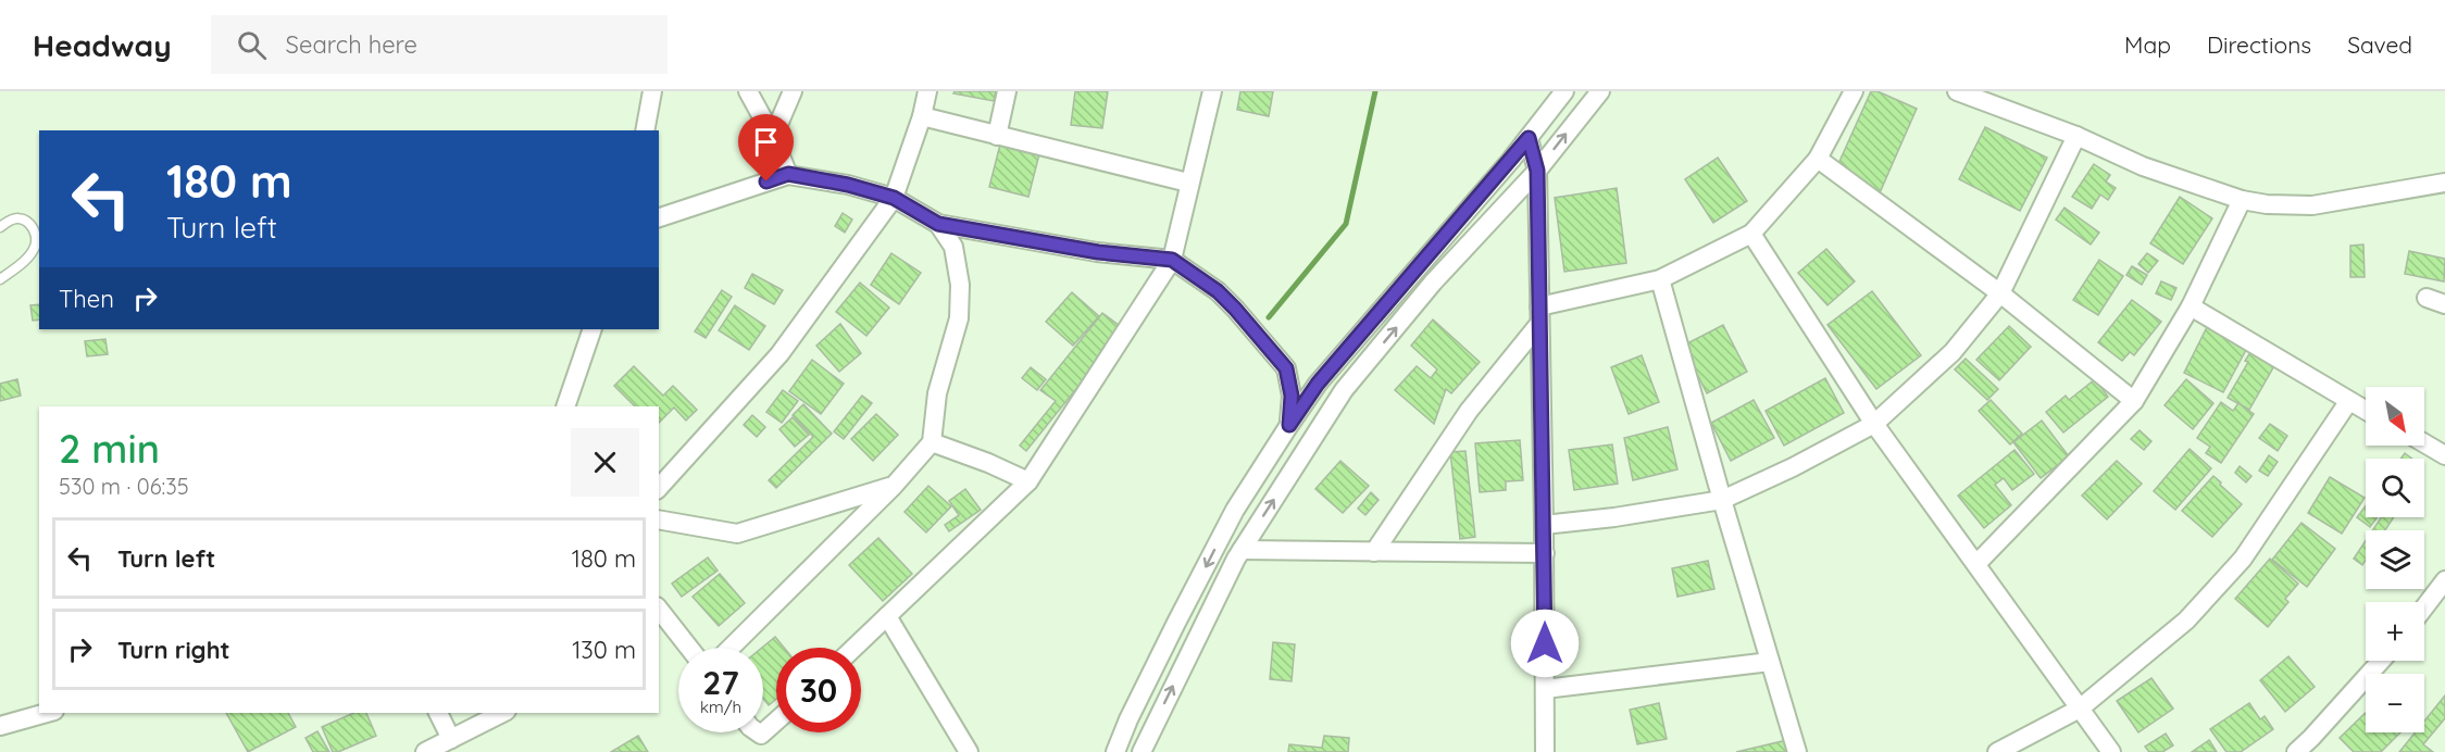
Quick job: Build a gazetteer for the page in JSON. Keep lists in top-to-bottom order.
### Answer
{
  "north": "bottom right",
  "page": {
    "header": "Headway",
    "search": "Search here",
    "nav": ["Map", "Directions", "Saved"],
    "turn": ["180 m", "Turn left"],
    "then": "Then",
    "map_buttons": ["+", "−"],
    "heading": ["2 min", "530 m · 06:35"],
    "list": [
      {
        "name": "Turn left",
        "value": "180 m"
      },
      {
        "name": "Turn right",
        "value": "130 m"
      }
    ],
    "speed": "27 km/h",
    "limit": "30"
  }
}
